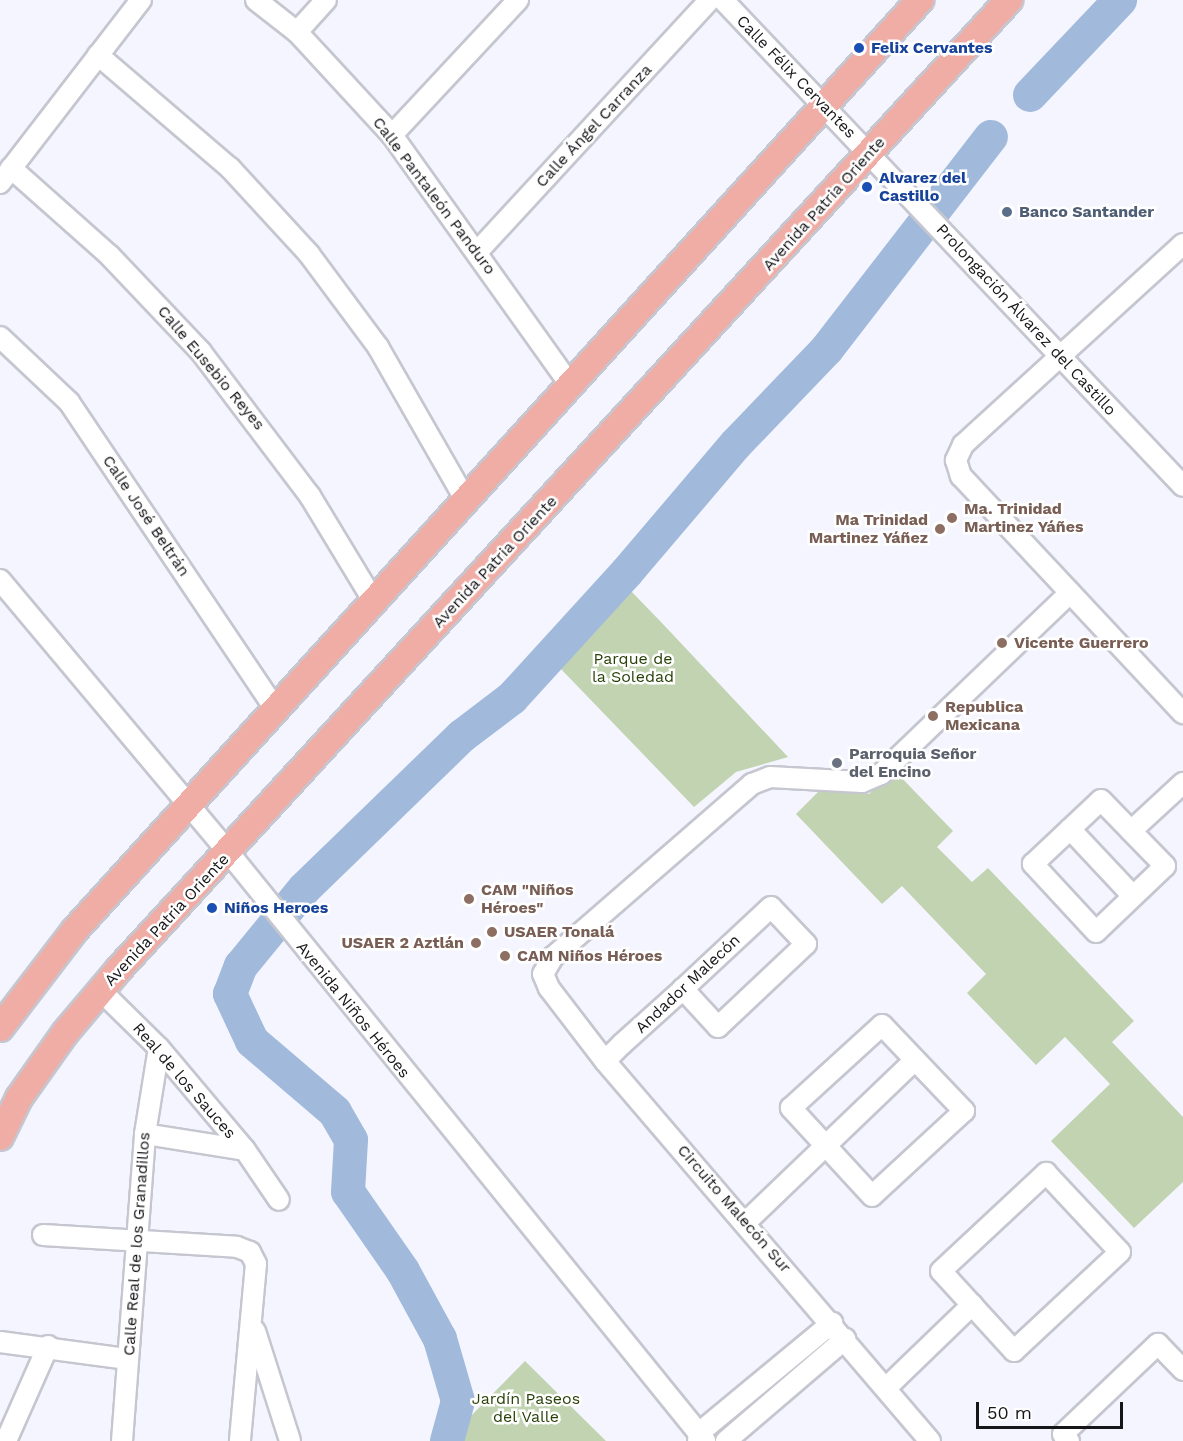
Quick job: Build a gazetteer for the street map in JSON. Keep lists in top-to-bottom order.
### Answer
{
  "streets": {
    "main road": ["Avenida Patria Oriente"],
    "street": [
      "Calle Félix Cervantes",
      "Calle Ángel Carranza",
      "Calle Pantaleón Panduro",
      "Prolongación Álvarez del Castillo",
      "Calle Eusebio Reyes",
      "Calle José Beltrán",
      "Andador Malecón",
      "Avenida Niños Héroes",
      "Real de los Sauces",
      "Circuito Malecón Sur",
      "Calle Real de los Granadillos"
    ]
  },
  "crossings": [
    ["Calle Félix Cervantes", "Avenida Patria Oriente"],
    ["Calle Félix Cervantes", "Prolongación Álvarez del Castillo"],
    ["Calle Ángel Carranza", "Calle Pantaleón Panduro"],
    ["Avenida Patria Oriente", "Prolongación Álvarez del Castillo"],
    ["Avenida Patria Oriente", "Avenida Niños Héroes"],
    ["Avenida Patria Oriente", "Real de los Sauces"],
    ["Andador Malecón", "Circuito Malecón Sur"],
    ["Real de los Sauces", "Calle Real de los Granadillos"]
  ],
  "parks": ["Parque de la Soledad", "Jardín Paseos del Valle"],
  "places": [
    "Felix Cervantes",
    "Alvarez del Castillo",
    "Banco Santander",
    "Ma. Trinidad Martinez Yáñes",
    "Ma Trinidad Martinez Yáñez",
    "Vicente Guerrero",
    "Republica Mexicana",
    "Parroquia Señor del Encino",
    "CAM \"Niños Héroes\"",
    "Niños Heroes",
    "USAER Tonalá",
    "USAER 2 Aztlán",
    "CAM Niños Héroes"
  ],
  "scale_bar": "50 m"
}
